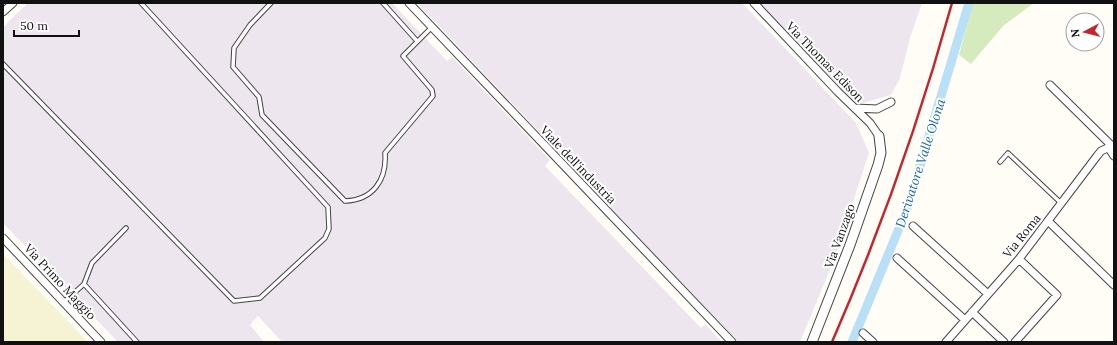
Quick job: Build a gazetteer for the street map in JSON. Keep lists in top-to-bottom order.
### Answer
{
  "streets": {
    "street": [
      "Via Thomas Edison",
      "Viale dell'industria",
      "Via Vanzago",
      "Via Roma",
      "Via Primo Maggio"
    ]
  },
  "crossings": [
    ["Via Thomas Edison", "Via Vanzago"]
  ],
  "water": ["Derivatore Valle Olona"],
  "scale_bar": "50 m",
  "north": "left"
}
